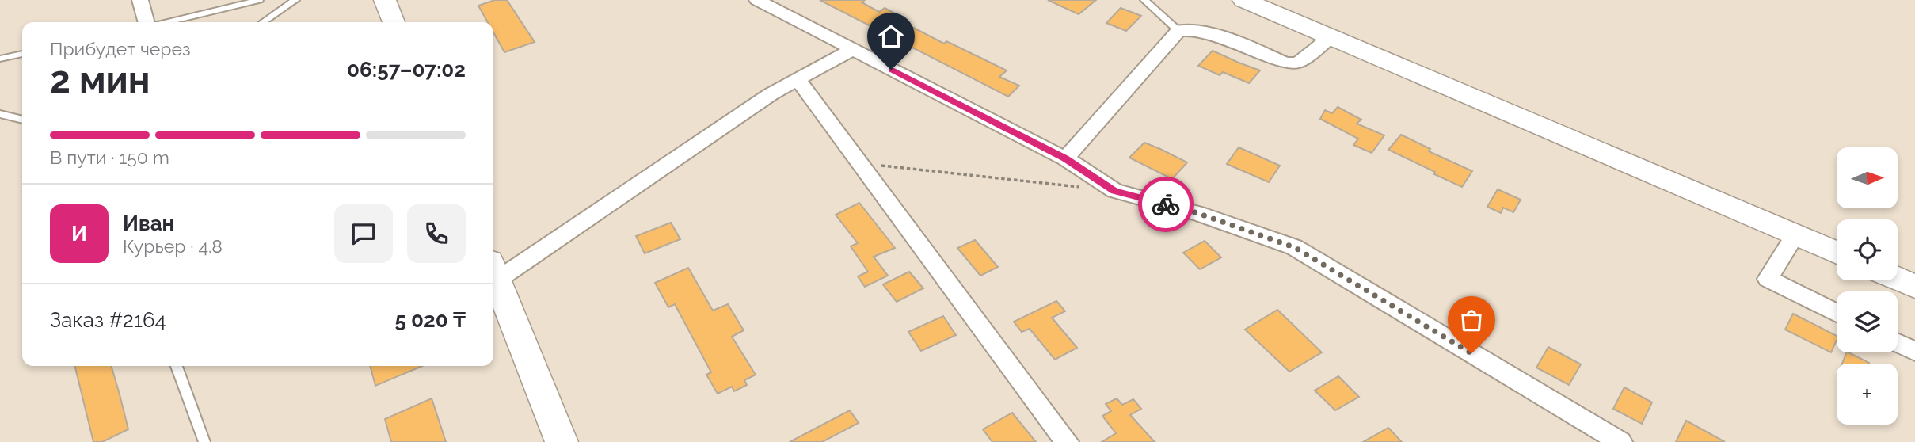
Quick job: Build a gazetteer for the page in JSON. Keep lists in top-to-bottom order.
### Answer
{
  "north": "right",
  "page": {
    "heading": ["2 мин", "Прибудет через", "06:57–07:02"],
    "panel": [
      "Иван",
      "Курьер · 4.8",
      "Заказ #2164",
      "5 020 ₸"
    ],
    "bar": "В пути · 150 m",
    "map_buttons": "+",
    "round": "И"
  }
}
